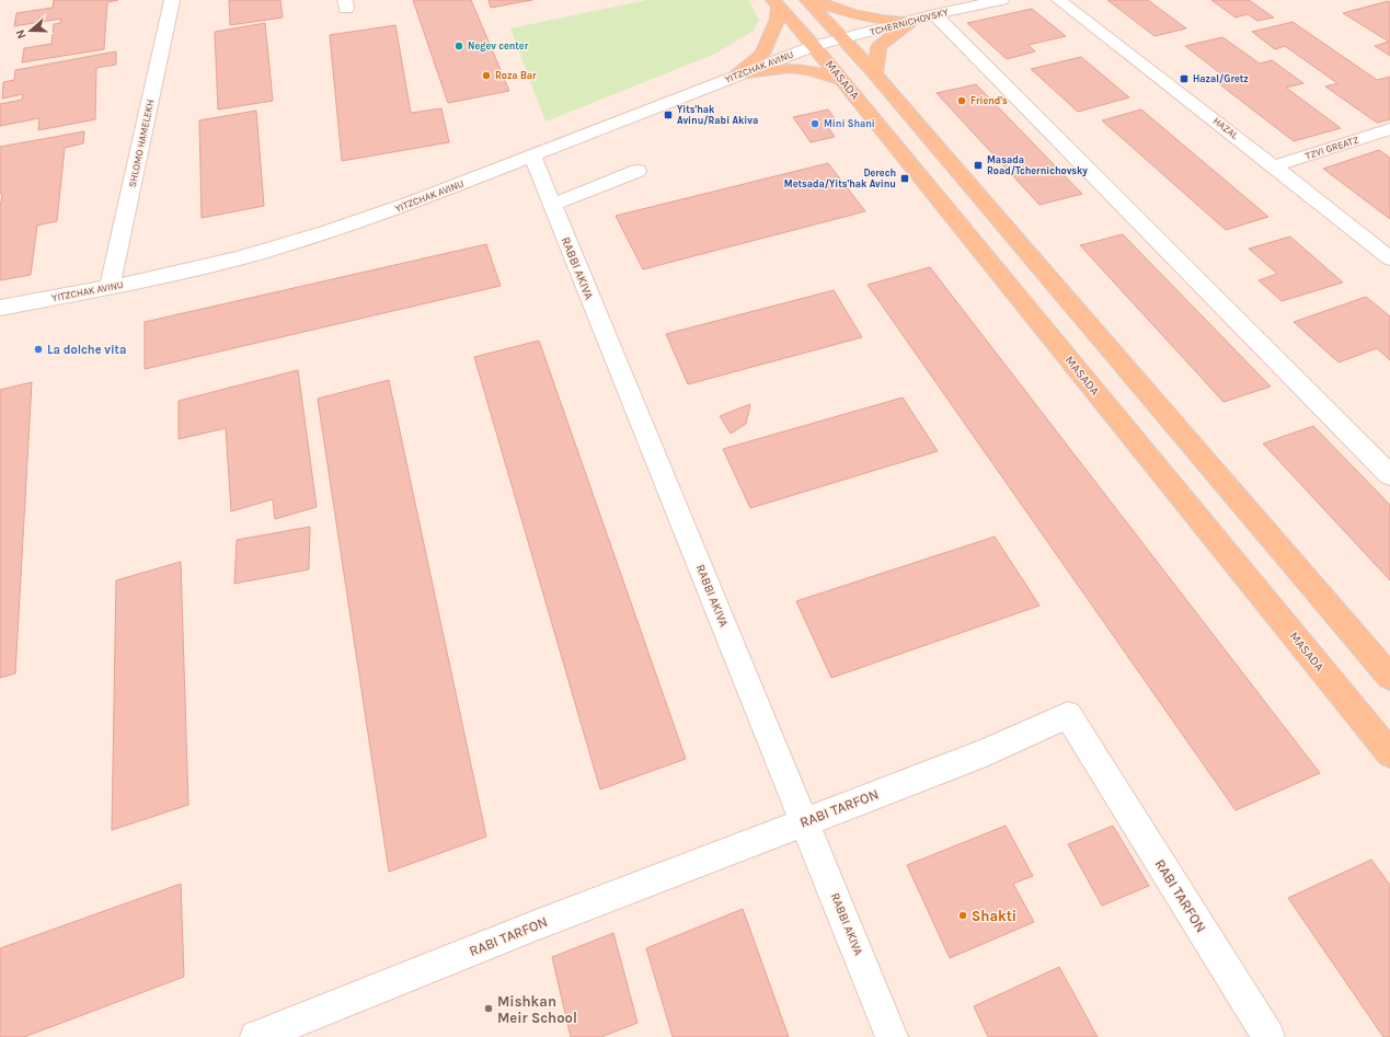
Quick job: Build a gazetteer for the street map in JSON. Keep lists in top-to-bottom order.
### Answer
{
  "streets": {
    "main road": ["MASADA"],
    "street": [
      "TCHERNICHOVSKY",
      "YITZCHAK AVINU",
      "HAZAL",
      "SHLOMO HAMELEKH",
      "TZVI GREATZ",
      "RABBI AKIVA",
      "RABI TARFON"
    ]
  },
  "crossings": [
    ["TCHERNICHOVSKY", "YITZCHAK AVINU"],
    ["YITZCHAK AVINU", "MASADA"],
    ["YITZCHAK AVINU", "SHLOMO HAMELEKH"],
    ["YITZCHAK AVINU", "RABBI AKIVA"],
    ["HAZAL", "TZVI GREATZ"],
    ["RABBI AKIVA", "RABI TARFON"]
  ],
  "places": {
    "other": [
      "Negev center",
      "Roza Bar",
      "Friend's",
      "Mini Shani",
      "La dolche vita",
      "Shakti",
      "Mishkan Meir School"
    ],
    "transit": [
      "Hazal/Gretz",
      "Yits'hak Avinu/Rabi Akiva",
      "Masada Road/Tchernichovsky",
      "Derech Metsada/Yits'hak Avinu"
    ]
  },
  "north": "left"
}
